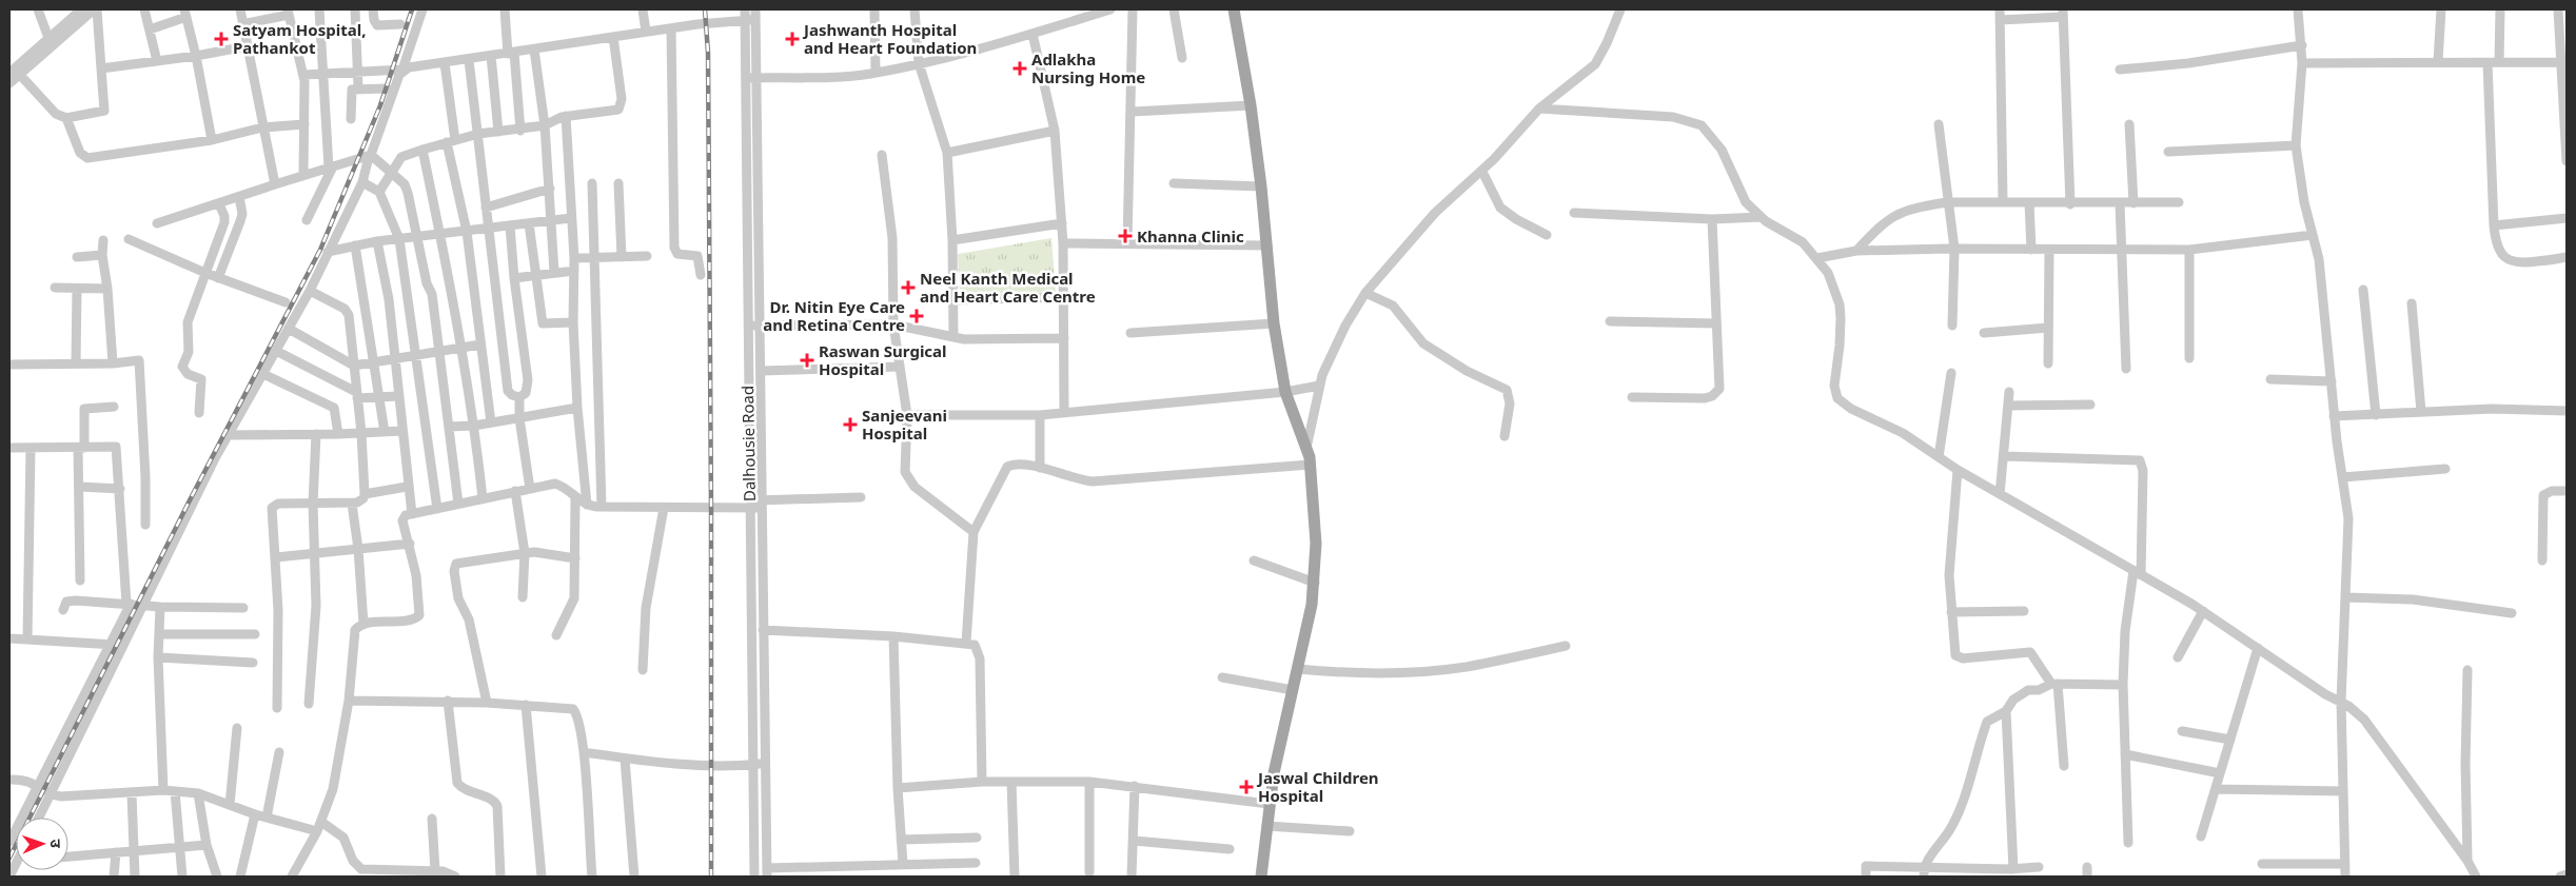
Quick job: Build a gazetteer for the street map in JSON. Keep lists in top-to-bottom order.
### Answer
{
  "streets": {
    "street": ["Dalhousie Road"]
  },
  "places": {
    "health": [
      "Satyam Hospital, Pathankot",
      "Jashwanth Hospital and Heart Foundation",
      "Adlakha Nursing Home",
      "Khanna Clinic",
      "Neel Kanth Medical and Heart Care Centre",
      "Dr. Nitin Eye Care and Retina Centre",
      "Raswan Surgical Hospital",
      "Sanjeevani Hospital",
      "Jaswal Children Hospital"
    ]
  },
  "north": "right"
}
